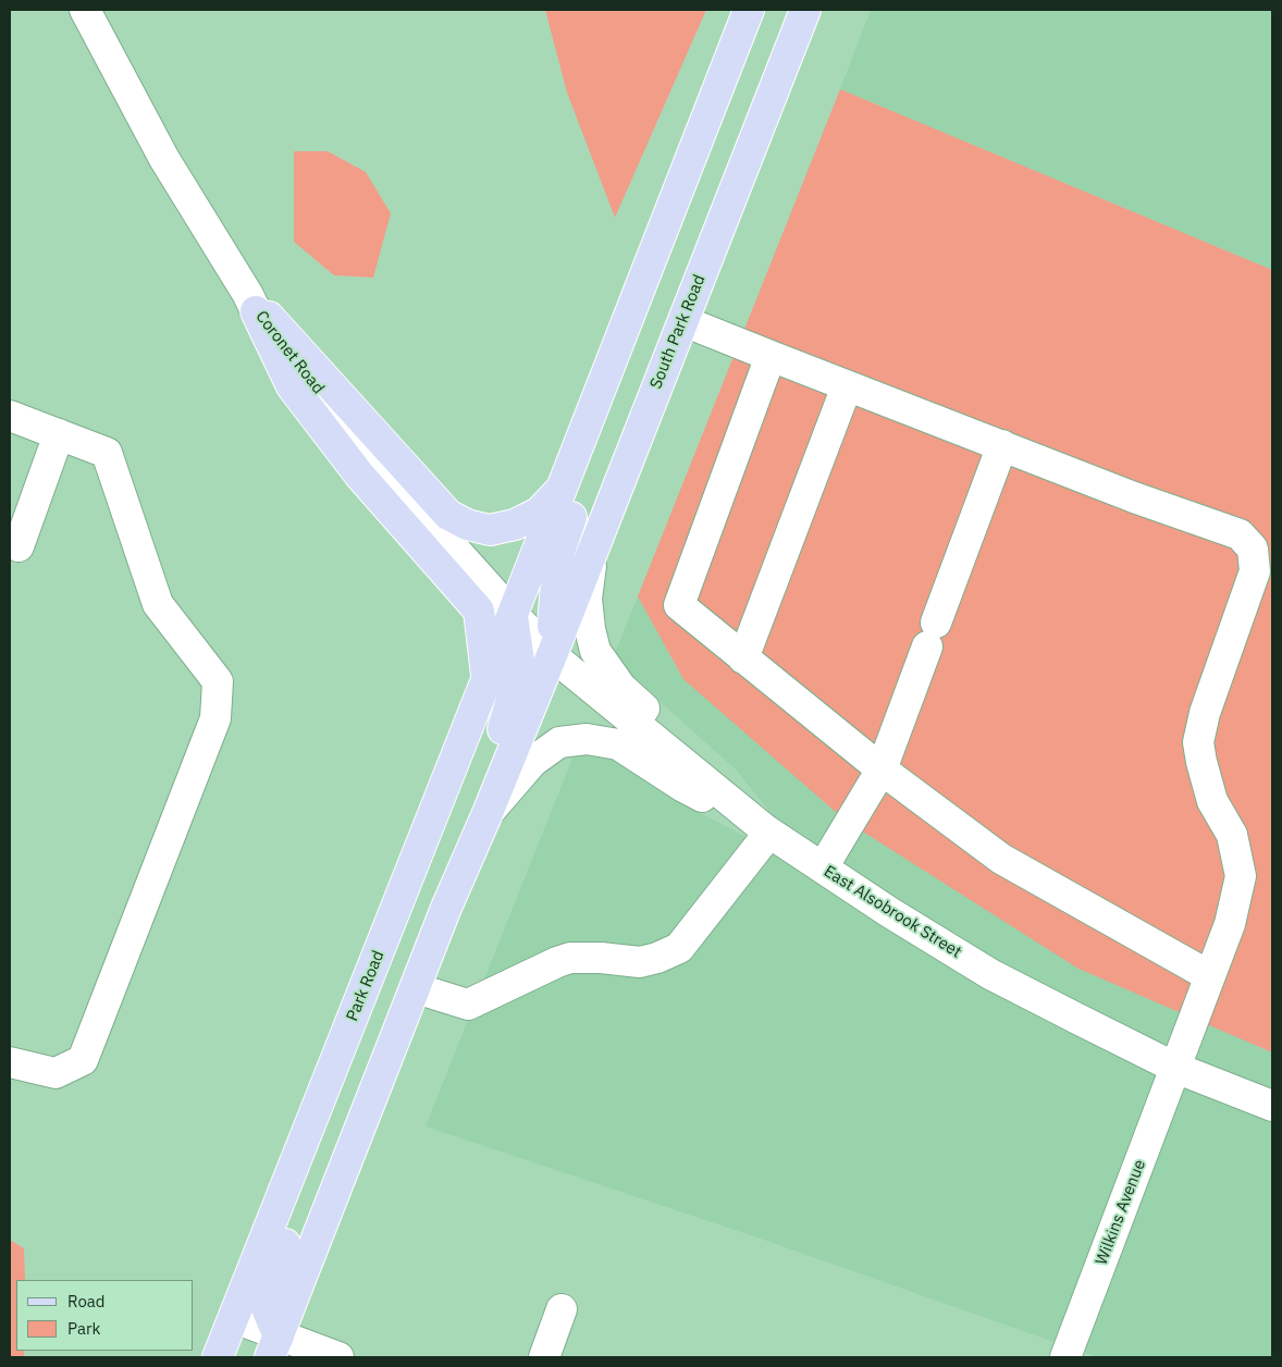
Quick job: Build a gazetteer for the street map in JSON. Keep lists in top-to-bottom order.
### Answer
{
  "streets": {
    "main road": ["South Park Road", "Park Road"],
    "street": ["Coronet Road", "East Alsobrook Street", "Wilkins Avenue"]
  },
  "crossings": [
    ["South Park Road", "Coronet Road"],
    ["South Park Road", "East Alsobrook Street"],
    ["South Park Road", "Wilkins Avenue"],
    ["Coronet Road", "East Alsobrook Street"],
    ["Coronet Road", "Park Road"],
    ["East Alsobrook Street", "Wilkins Avenue"]
  ],
  "legend": ["Road", "Park"]
}
